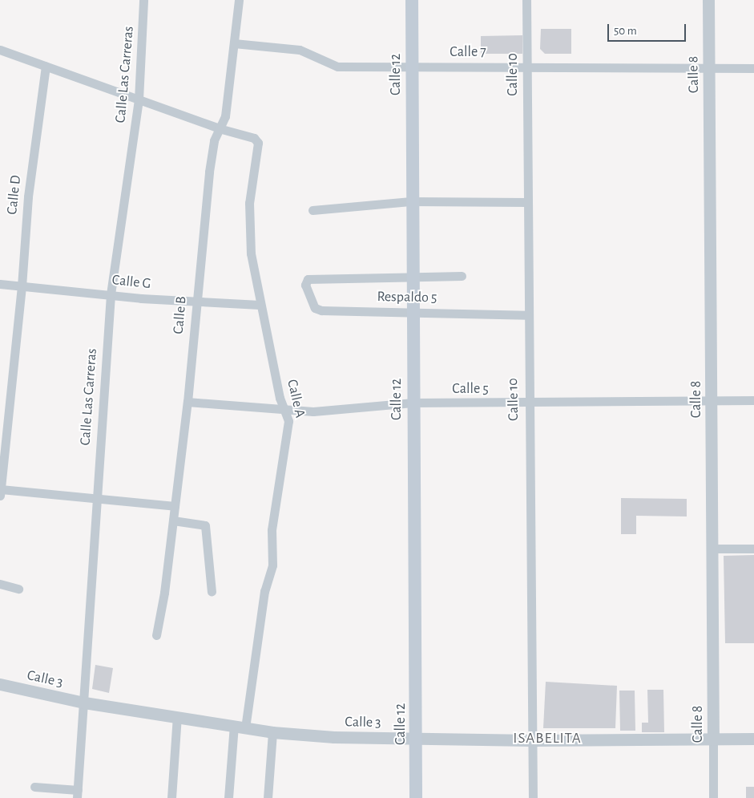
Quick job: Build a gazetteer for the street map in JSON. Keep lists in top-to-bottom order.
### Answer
{
  "streets": {
    "main road": ["Calle 12"],
    "street": [
      "Calle 7",
      "Calle Las Carreras",
      "Calle 10",
      "Calle 8",
      "Calle D",
      "Calle G",
      "Respaldo 5",
      "Calle B",
      "Calle 5",
      "Calle A",
      "Calle 3"
    ]
  },
  "crossings": [
    ["Calle 7", "Calle 12"],
    ["Calle 7", "Calle 10"],
    ["Calle 7", "Calle 8"],
    ["Calle 7", "Calle B"],
    ["Calle Las Carreras", "Calle G"],
    ["Calle Las Carreras", "Calle A"],
    ["Calle Las Carreras", "Calle 3"],
    ["Calle 12", "Respaldo 5"],
    ["Calle 12", "Calle 5"],
    ["Calle 12", "Calle 3"],
    ["Calle 10", "Respaldo 5"],
    ["Calle 10", "Calle 5"],
    ["Calle 10", "Calle 3"],
    ["Calle 8", "Calle 5"],
    ["Calle 8", "Calle 3"],
    ["Calle D", "Calle G"],
    ["Calle D", "Calle A"],
    ["Calle G", "Calle B"],
    ["Calle G", "Calle A"],
    ["Calle B", "Calle 5"],
    ["Calle B", "Calle A"],
    ["Calle 5", "Calle A"],
    ["Calle A", "Calle 3"]
  ],
  "districts": ["ISABELITA"],
  "scale_bar": "50 m"
}
